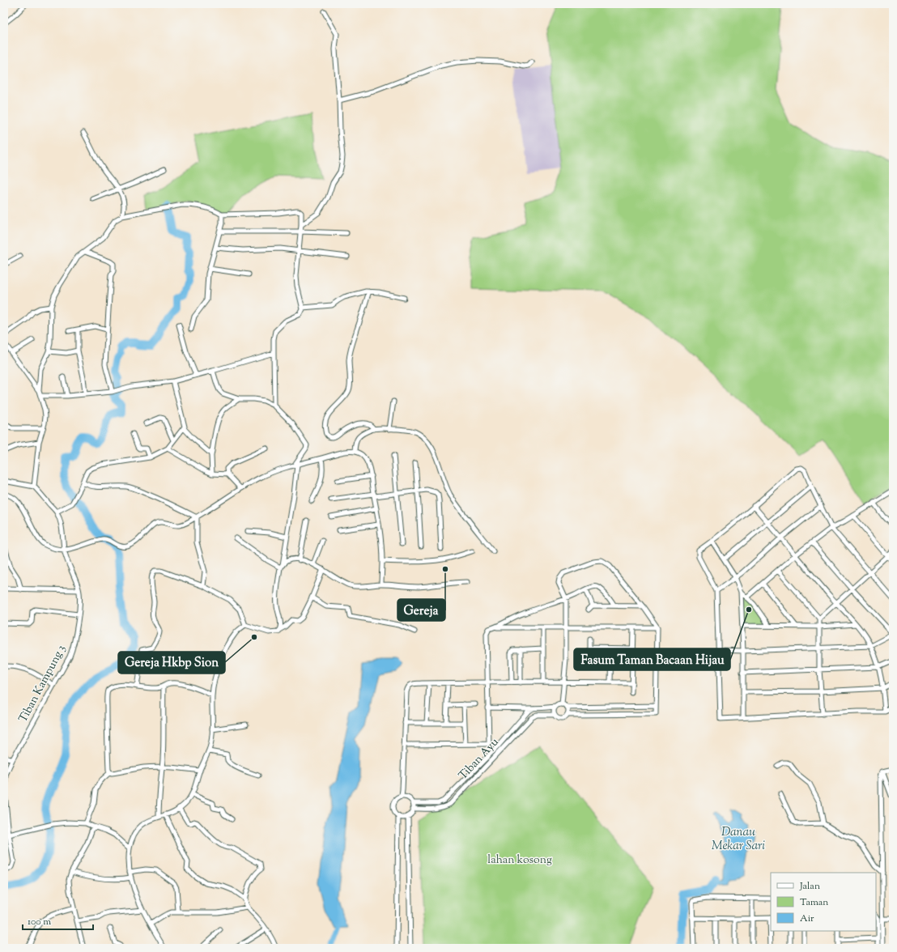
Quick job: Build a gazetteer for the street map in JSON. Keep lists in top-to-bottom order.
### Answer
{
  "streets": {
    "street": ["Tiban Kampung 3", "Tiban Ayu"]
  },
  "water": ["Danau Mekar Sari"],
  "parks": ["lahan kosong"],
  "places": ["Gereja", "Fasum Taman Bacaan Hijau", "Gereja Hkbp Sion"],
  "legend": ["Jalan", "Taman", "Air"],
  "scale_bar": "100 m"
}
